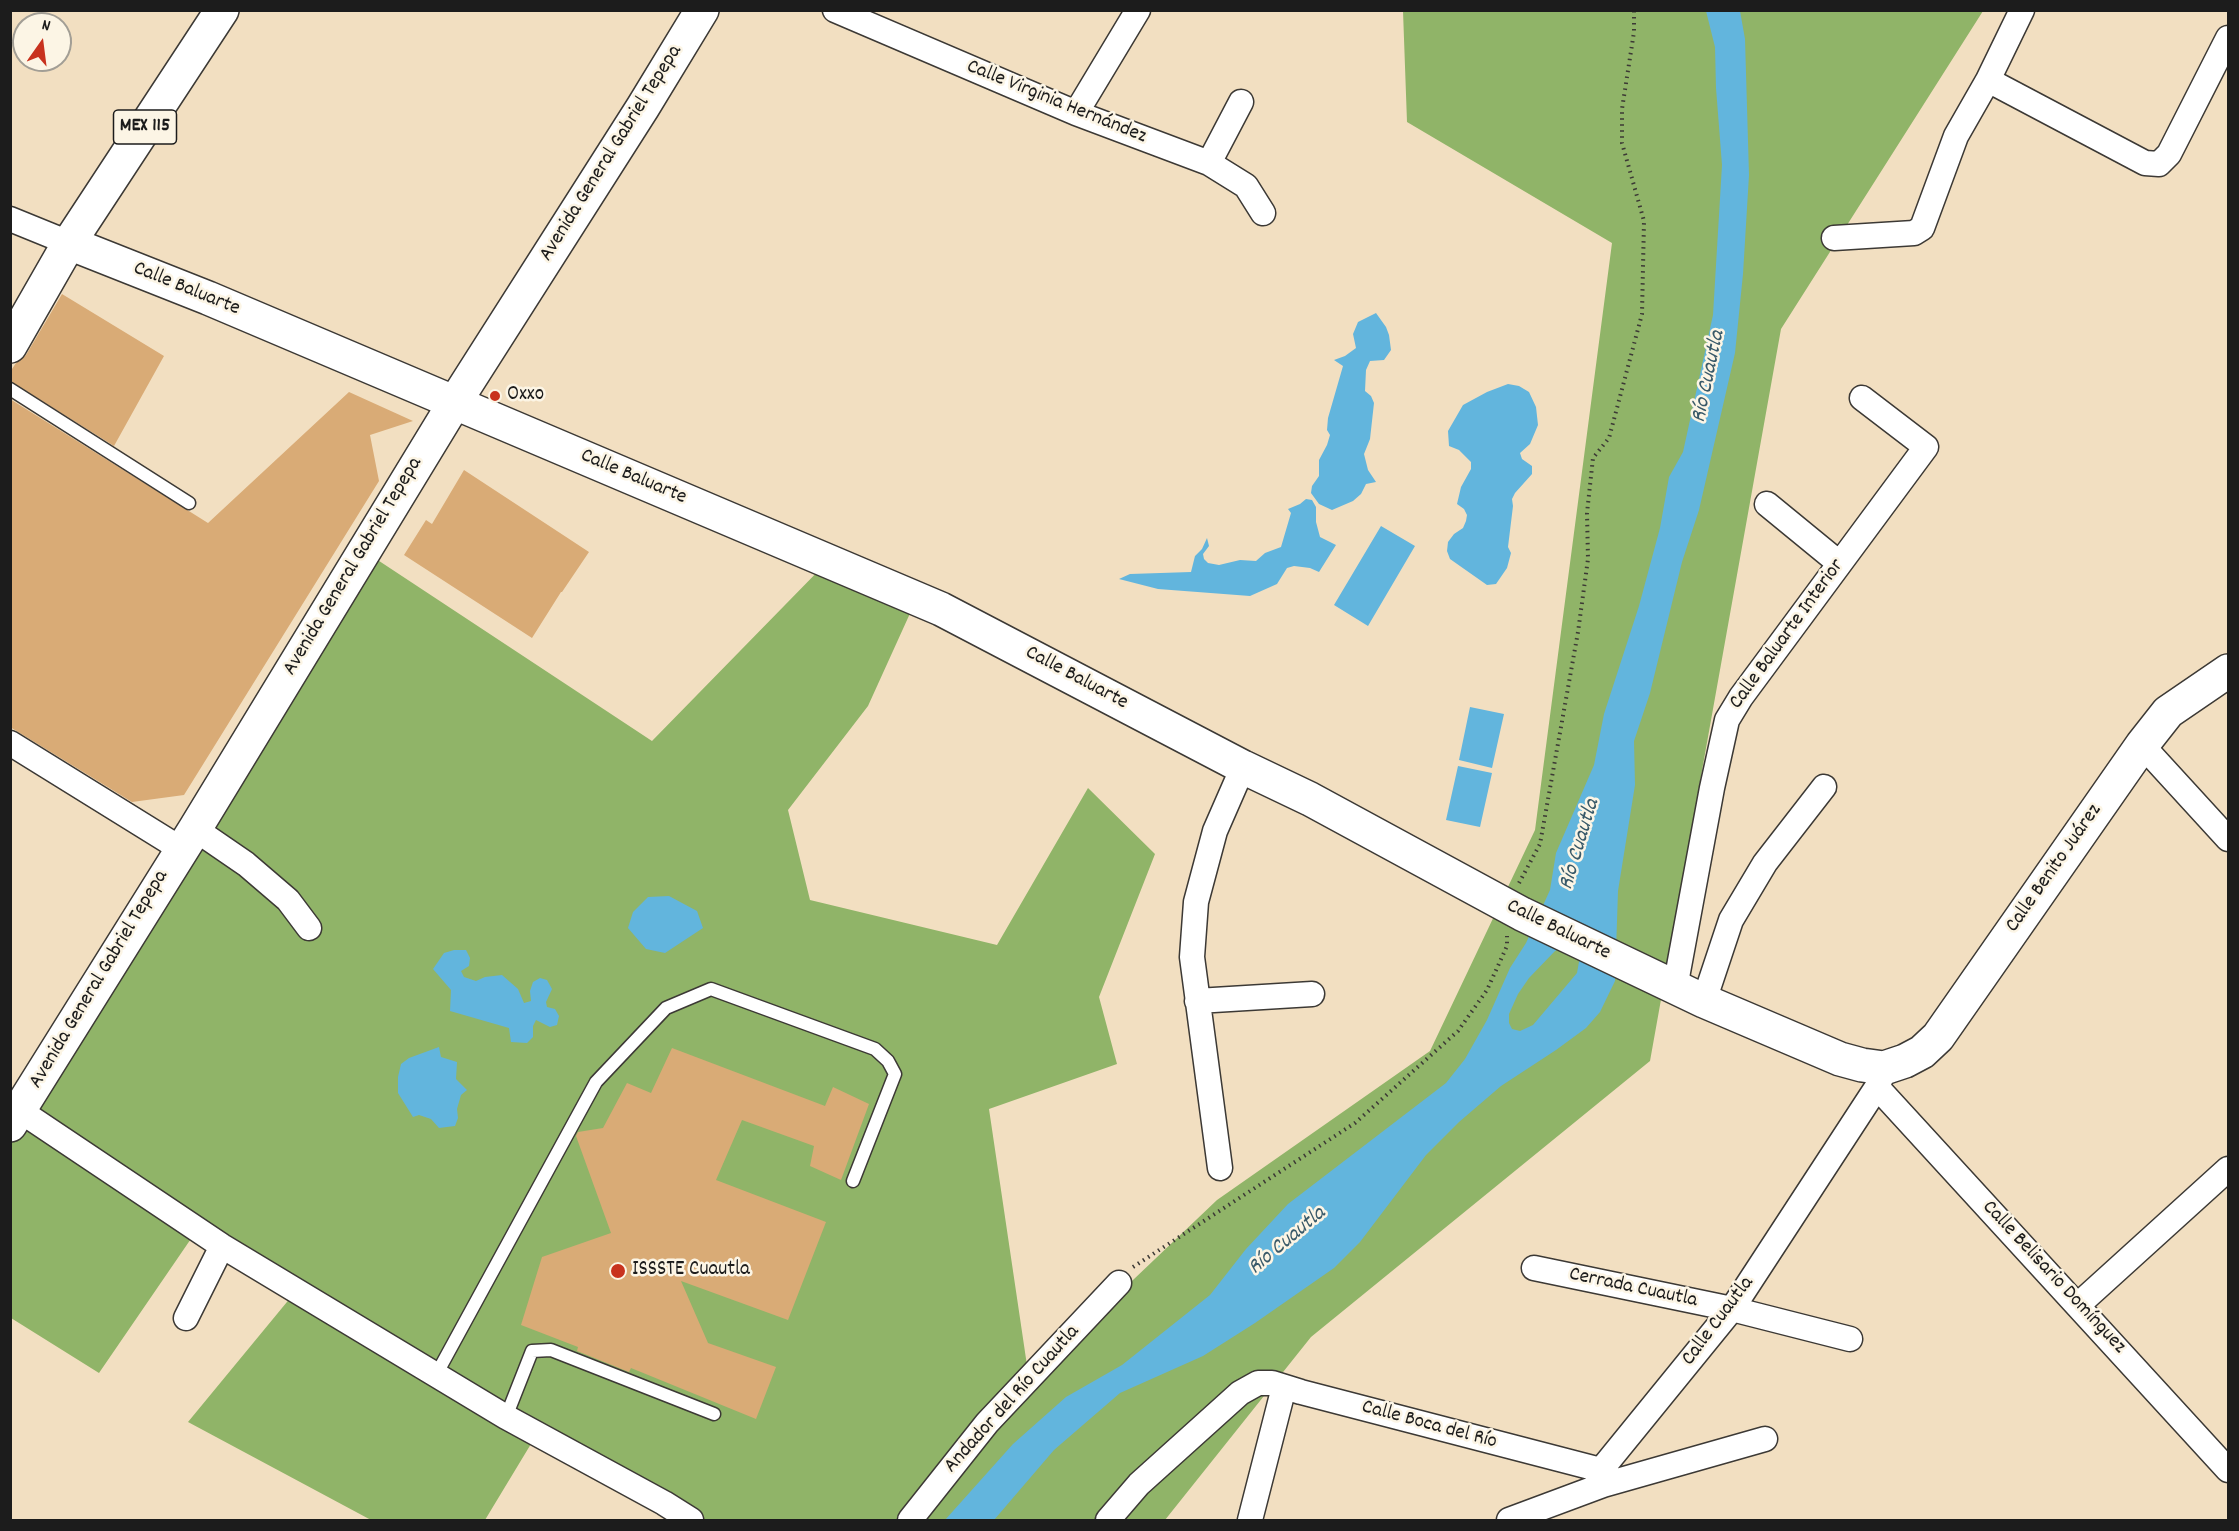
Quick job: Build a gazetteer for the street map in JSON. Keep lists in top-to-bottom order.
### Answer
{
  "streets": {
    "street": [
      "Calle Virginia Hernández",
      "MEX 115",
      "Avenida General Gabriel Tepepa",
      "Calle Baluarte",
      "Calle Baluarte Interior",
      "Calle Benito Juárez",
      "Calle Belisario Domínguez",
      "Cerrada Cuautla",
      "Calle Cuautla",
      "Andador del Río Cuautla",
      "Calle Boca del Río"
    ]
  },
  "crossings": [
    ["MEX 115", "Calle Baluarte"],
    ["Avenida General Gabriel Tepepa", "Calle Baluarte"],
    ["Calle Baluarte", "Calle Baluarte Interior"],
    ["Calle Baluarte", "Calle Benito Juárez"],
    ["Calle Baluarte", "Calle Belisario Domínguez"],
    ["Calle Baluarte", "Calle Cuautla"],
    ["Calle Benito Juárez", "Calle Belisario Domínguez"],
    ["Calle Benito Juárez", "Calle Cuautla"],
    ["Calle Belisario Domínguez", "Calle Cuautla"],
    ["Cerrada Cuautla", "Calle Cuautla"],
    ["Calle Cuautla", "Calle Boca del Río"]
  ],
  "water": ["Río Cuautla"],
  "places": ["Oxxo", "ISSSTE Cuautla"],
  "north": "top"
}
